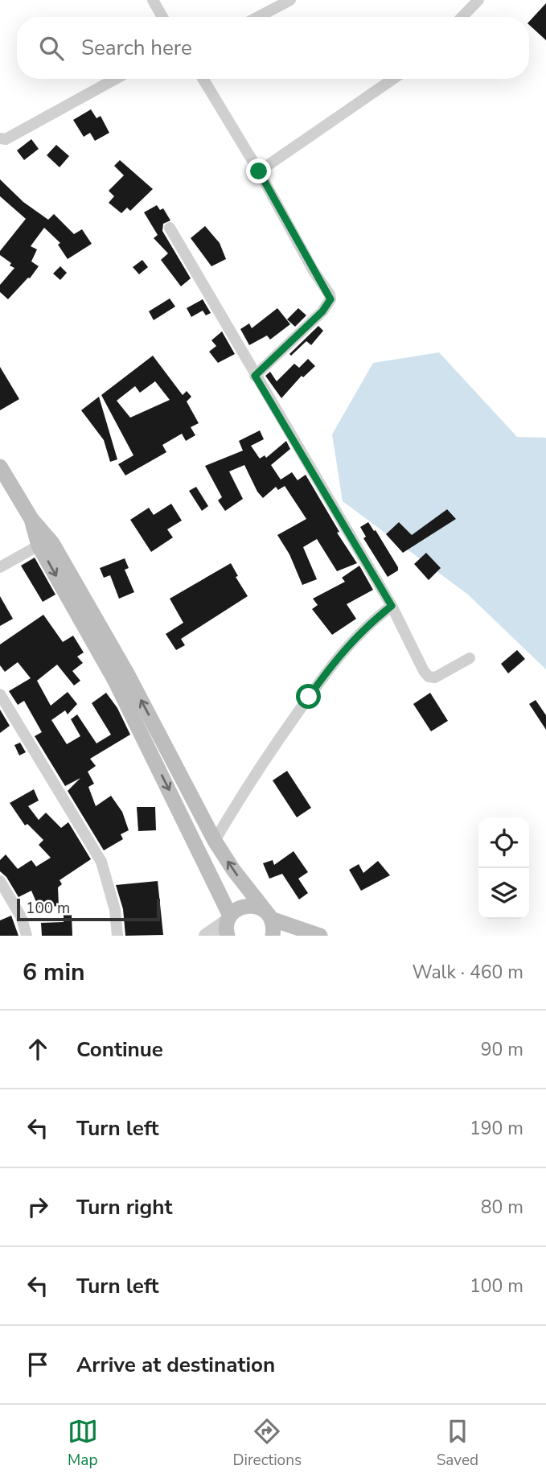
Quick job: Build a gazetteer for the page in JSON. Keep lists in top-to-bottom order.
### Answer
{
  "scale_bar": "100 m",
  "page": {
    "search": "Search here",
    "scale": "100 m",
    "heading": ["6 min", "Walk · 460 m"],
    "list": [
      ["Continue", "90 m"],
      ["Turn left", "190 m"],
      ["Turn right", "80 m"],
      ["Turn left", "100 m"],
      "Arrive at destination"
    ],
    "nav": ["Map", "Directions", "Saved"]
  }
}
